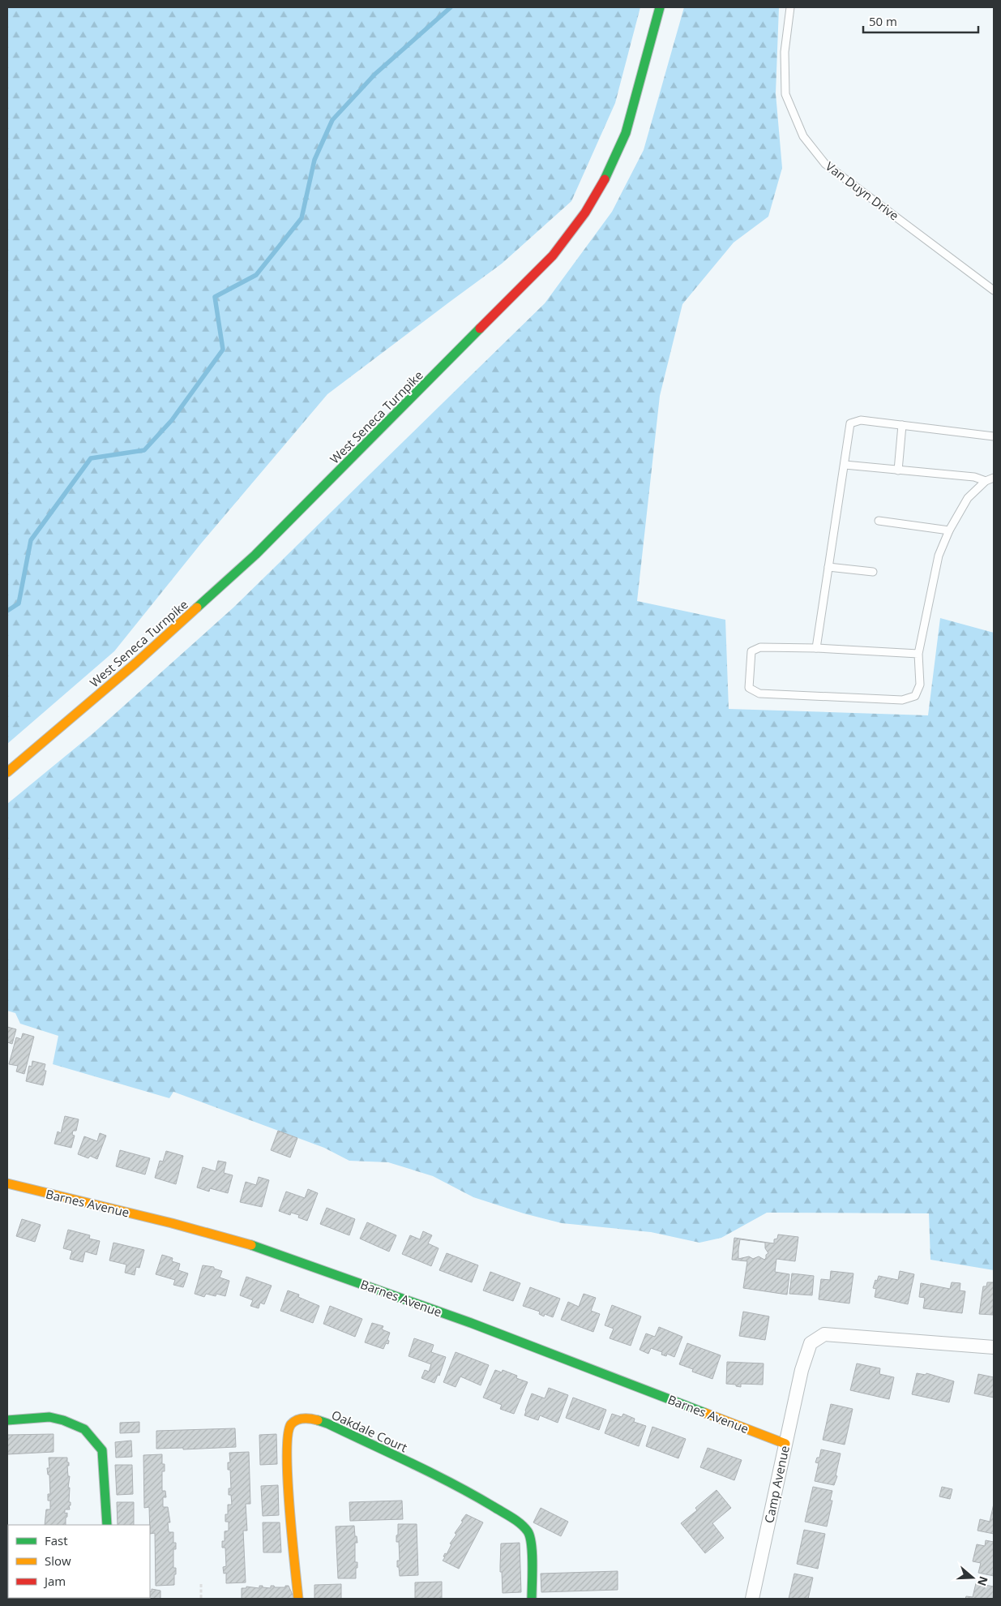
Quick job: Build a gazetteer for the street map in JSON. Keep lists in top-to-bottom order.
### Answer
{
  "streets": {
    "street": [
      "West Seneca Turnpike",
      "Barnes Avenue",
      "Oakdale Court",
      "Camp Avenue"
    ],
    "lane": ["Van Duyn Drive"]
  },
  "crossings": [
    ["Barnes Avenue", "Camp Avenue"]
  ],
  "legend": ["Fast", "Slow", "Jam"],
  "scale_bar": "50 m",
  "north": "right"
}
